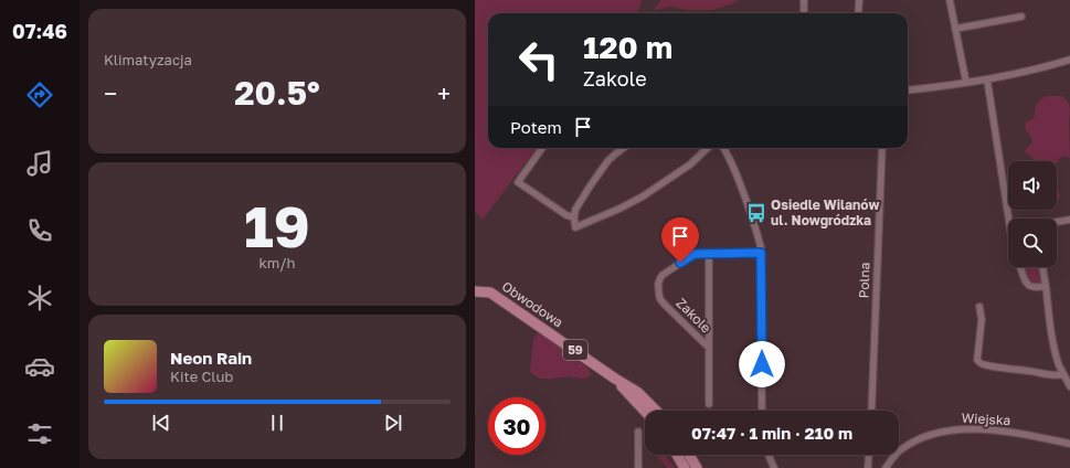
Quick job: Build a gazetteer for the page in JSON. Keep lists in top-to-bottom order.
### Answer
{
  "streets": {
    "main road": ["Obwodowa", "59"],
    "street": ["Polna", "Zakole", "Wiejska"]
  },
  "places": {
    "bus stop": ["Osiedle Wilanów ul. Nowgródzka"]
  },
  "page": {
    "tabs": "07:46",
    "tile": [
      "Klimatyzacja",
      ["19", "km/h"]
    ],
    "turn": ["120 m", "Zakole"],
    "heat": ["−", "20.5°", "+"],
    "then": "Potem",
    "song": ["Neon Rain", "Kite Club"],
    "limit": "30",
    "trip": "07:47 · 1 min · 210 m"
  }
}
